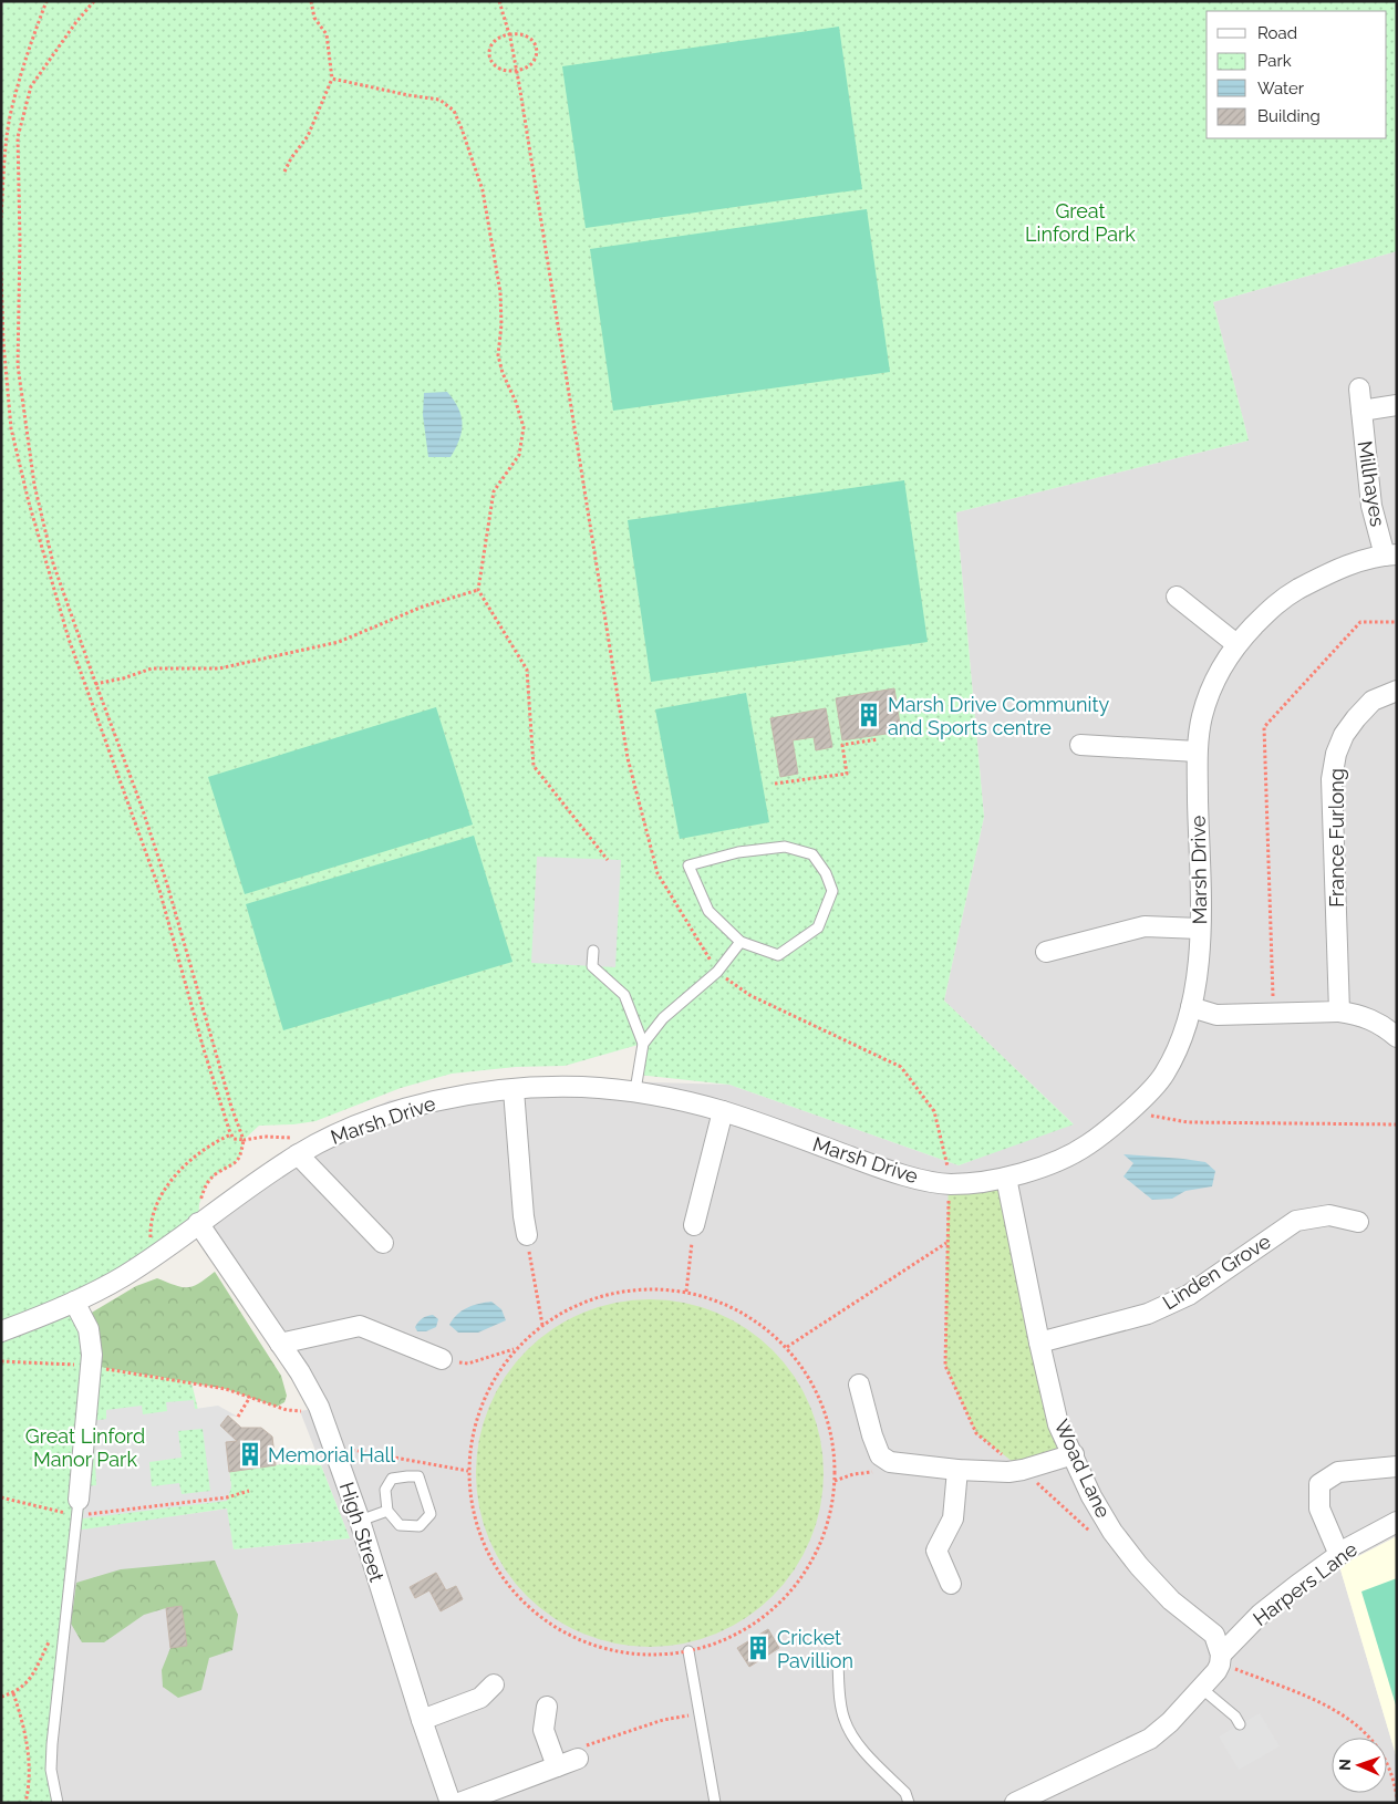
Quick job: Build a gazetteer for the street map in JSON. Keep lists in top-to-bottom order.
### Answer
{
  "streets": {
    "street": [
      "Millhayes",
      "France Furlong",
      "Marsh Drive",
      "Linden Grove",
      "Woad Lane",
      "High Street",
      "Harpers Lane"
    ]
  },
  "crossings": [
    ["Millhayes", "Marsh Drive"],
    ["Marsh Drive", "Woad Lane"],
    ["Marsh Drive", "High Street"],
    ["Linden Grove", "Woad Lane"],
    ["Woad Lane", "Harpers Lane"]
  ],
  "parks": ["Great Linford Park", "Great Linford Manor Park"],
  "places": {
    "building": ["Marsh Drive Community and Sports centre", "Memorial Hall", "Cricket Pavillion"]
  },
  "legend": [
    "Road",
    "Park",
    "Water",
    "Building"
  ],
  "north": "left"
}
